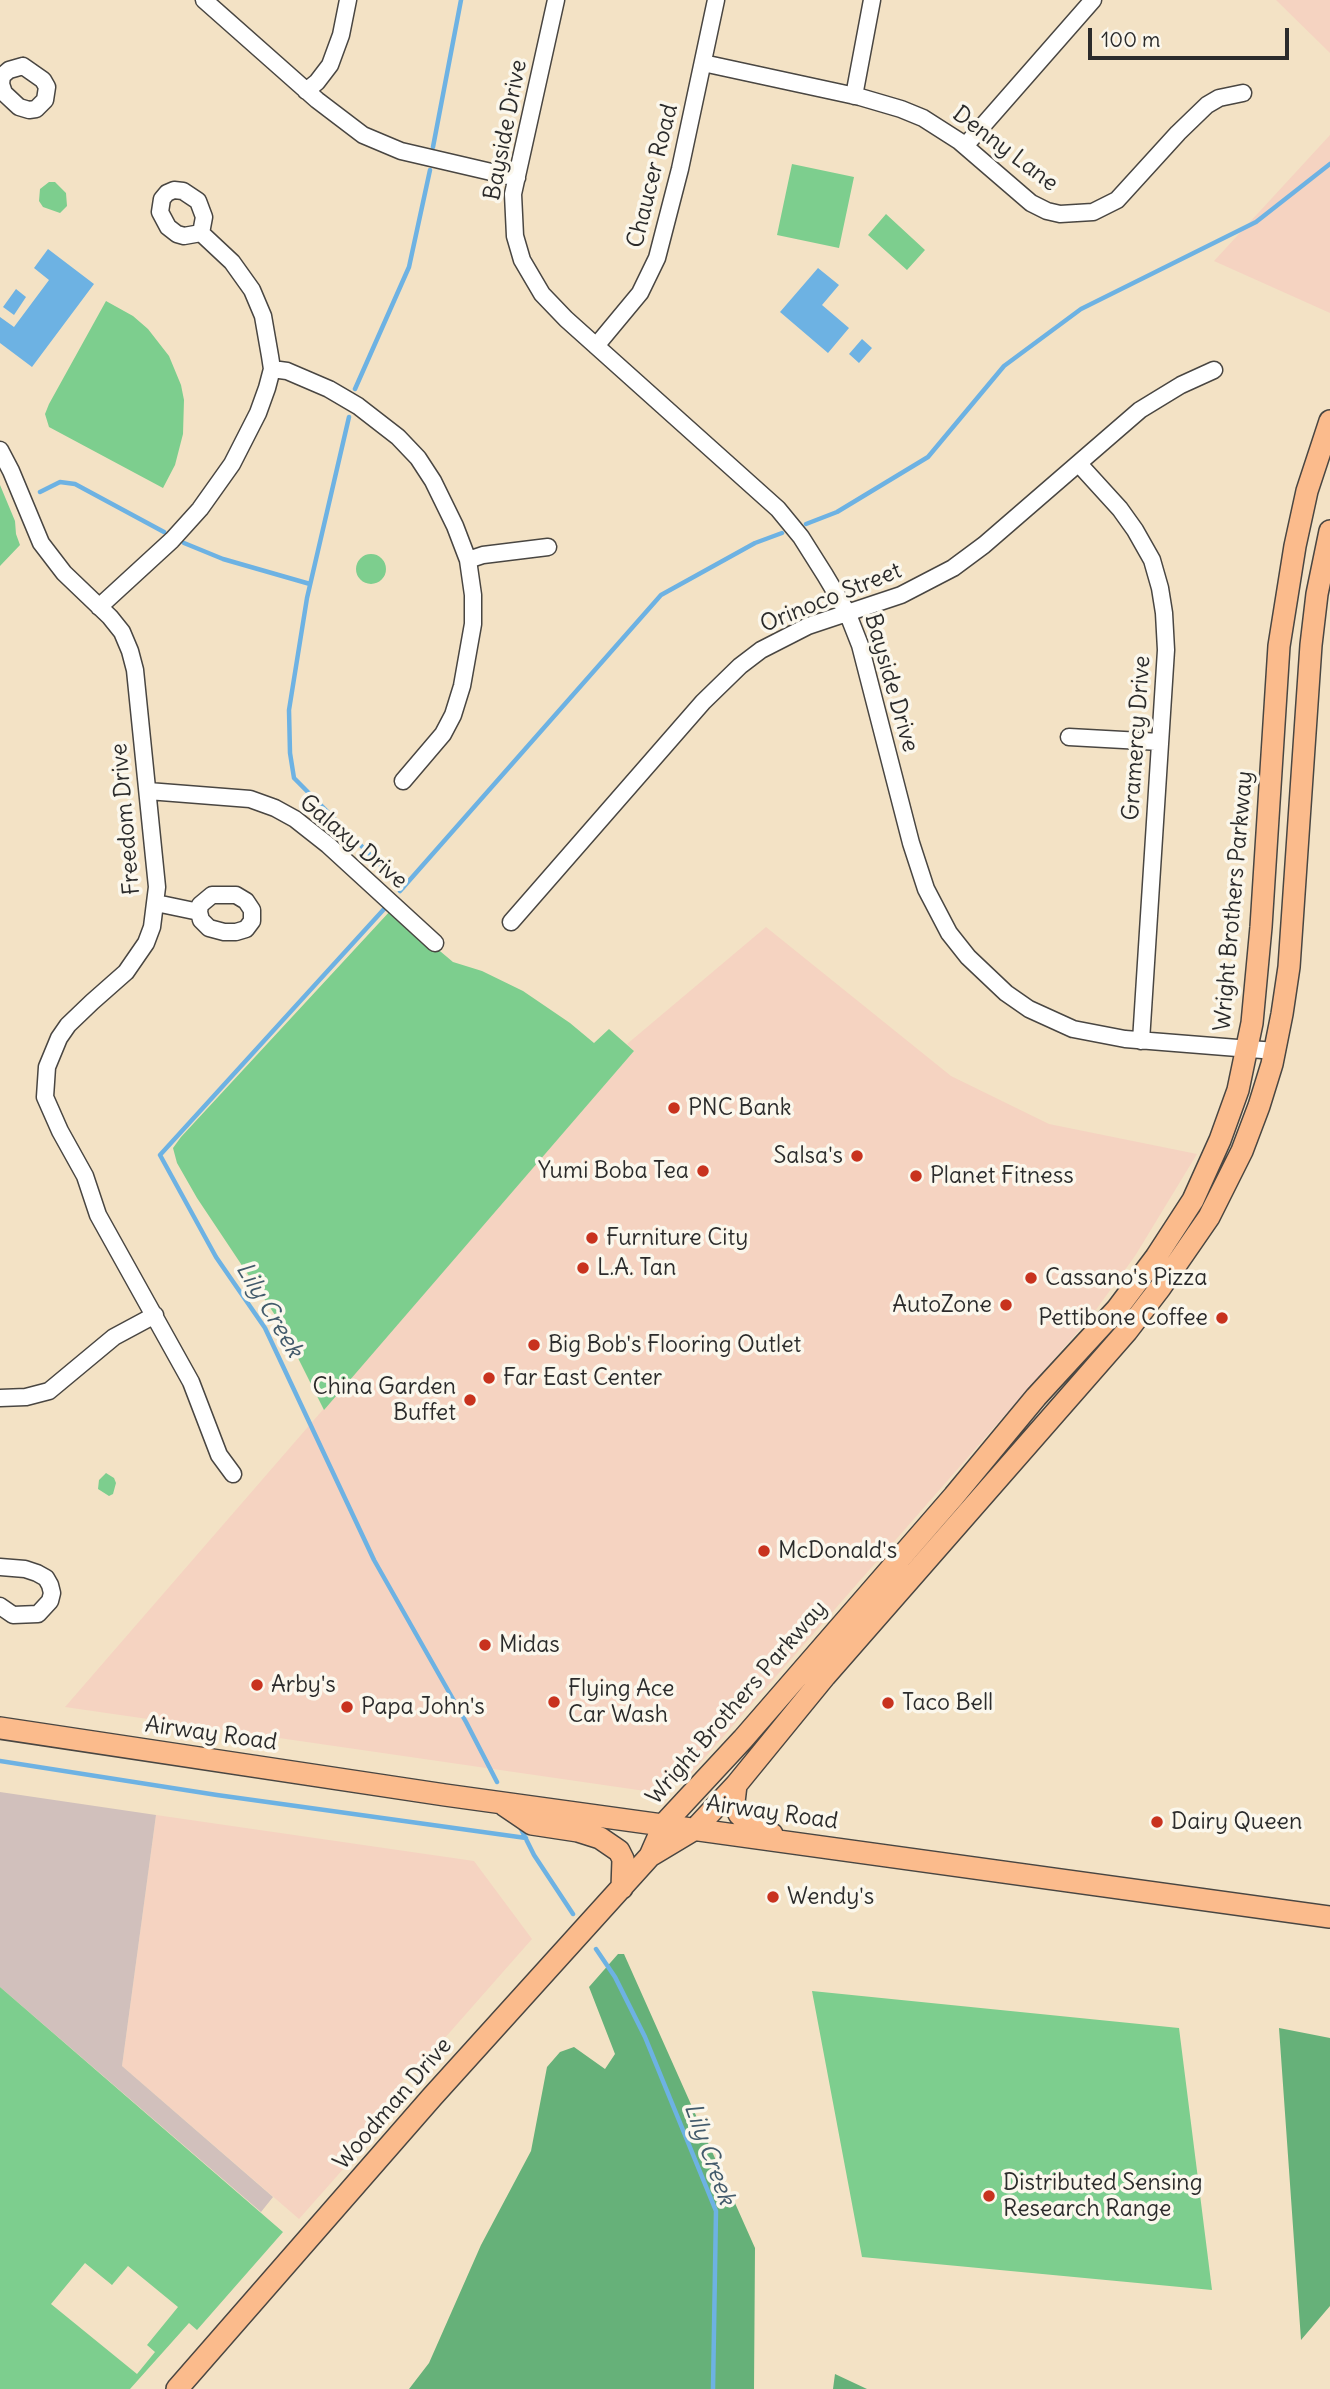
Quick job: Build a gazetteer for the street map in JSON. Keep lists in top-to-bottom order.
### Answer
{
  "streets": {
    "main road": ["Wright Brothers Parkway", "Airway Road", "Woodman Drive"],
    "street": [
      "Bayside Drive",
      "Denny Lane",
      "Chaucer Road",
      "Orinoco Street",
      "Gramercy Drive",
      "Freedom Drive",
      "Galaxy Drive"
    ]
  },
  "crossings": [
    ["Bayside Drive", "Chaucer Road"],
    ["Bayside Drive", "Orinoco Street"],
    ["Bayside Drive", "Gramercy Drive"],
    ["Bayside Drive", "Wright Brothers Parkway"],
    ["Denny Lane", "Chaucer Road"],
    ["Orinoco Street", "Gramercy Drive"],
    ["Freedom Drive", "Galaxy Drive"],
    ["Wright Brothers Parkway", "Airway Road"],
    ["Wright Brothers Parkway", "Woodman Drive"]
  ],
  "water": ["Lily Creek"],
  "places": [
    "PNC Bank",
    "Salsa's",
    "Yumi Boba Tea",
    "Planet Fitness",
    "Furniture City",
    "L.A. Tan",
    "Cassano's Pizza",
    "AutoZone",
    "Pettibone Coffee",
    "Big Bob's Flooring Outlet",
    "Far East Center",
    "China Garden Buffet",
    "McDonald's",
    "Midas",
    "Arby's",
    "Flying Ace Car Wash",
    "Taco Bell",
    "Papa John's",
    "Dairy Queen",
    "Wendy's",
    "Distributed Sensing Research Range"
  ],
  "scale_bar": "100 m"
}
